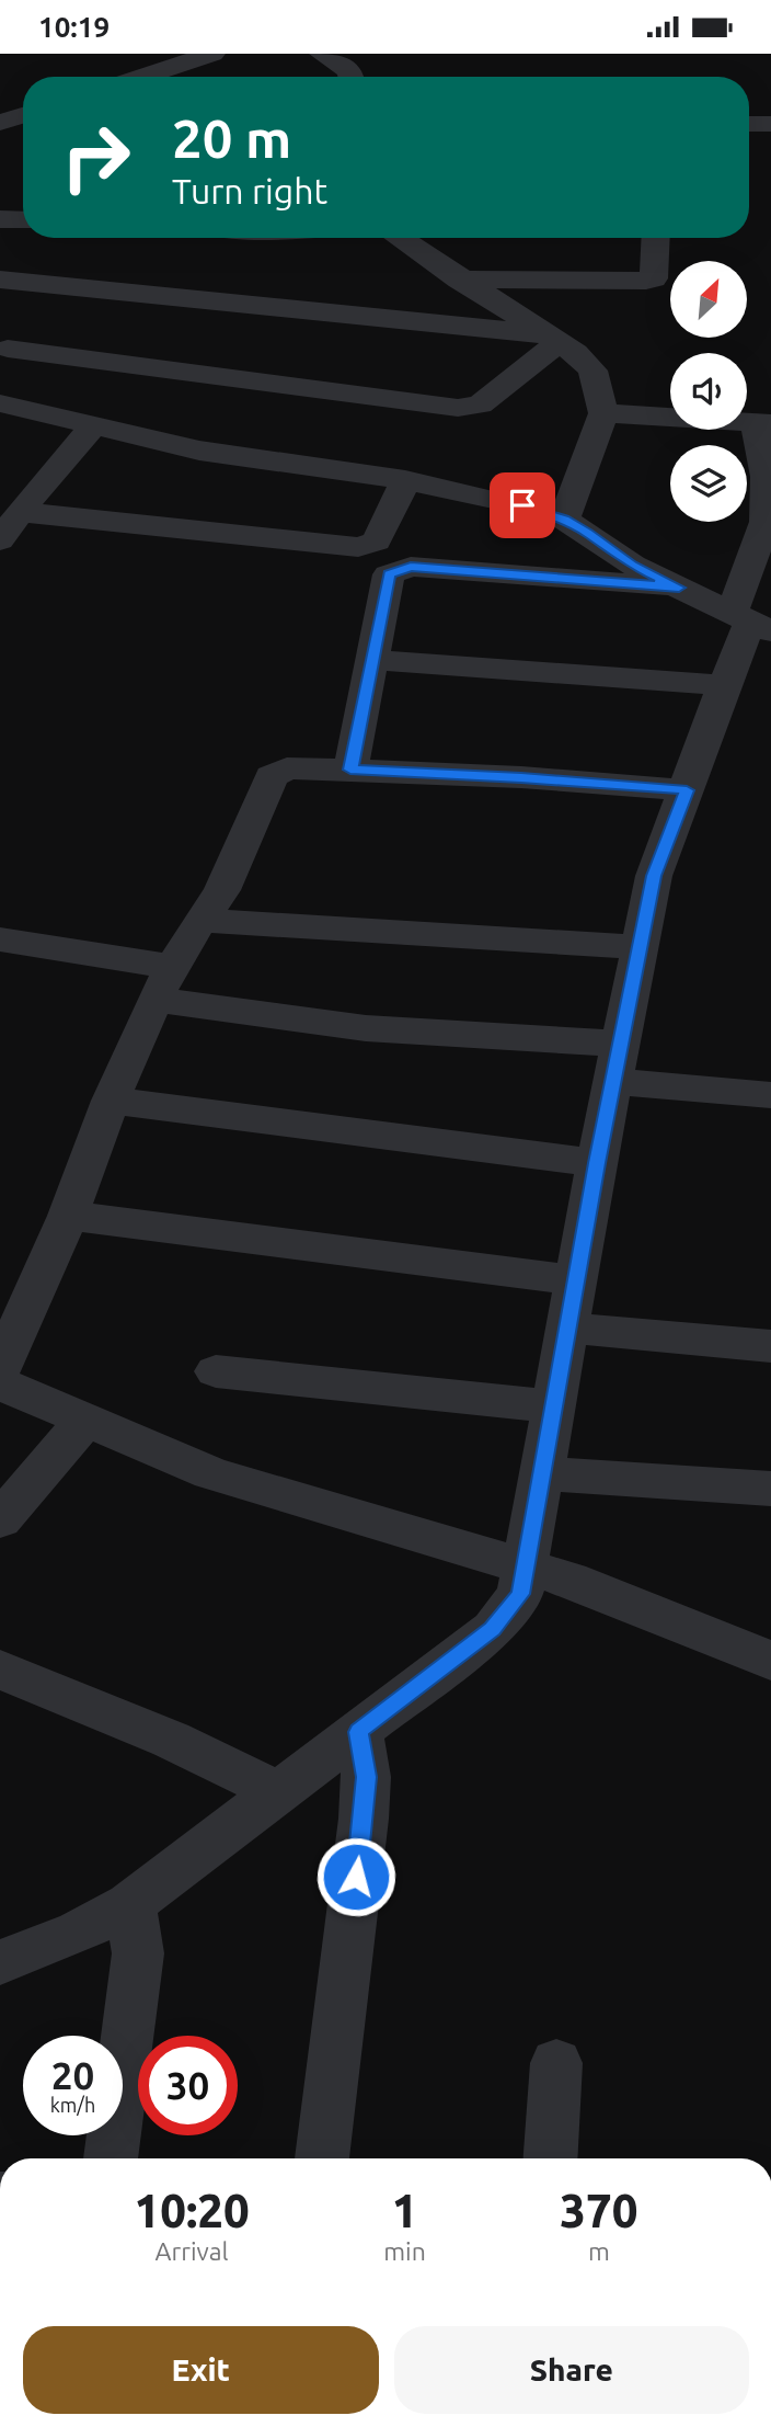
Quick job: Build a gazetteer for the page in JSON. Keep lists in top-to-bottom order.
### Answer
{
  "north": "top right",
  "page": {
    "status": "10:19",
    "turn": ["20 m", "Turn right"],
    "speed": "20 km/h",
    "limit": "30",
    "eta": [
      "10:20",
      "Arrival",
      "1",
      "min",
      "370",
      "m"
    ],
    "buttons": ["Exit", "Share"]
  }
}
